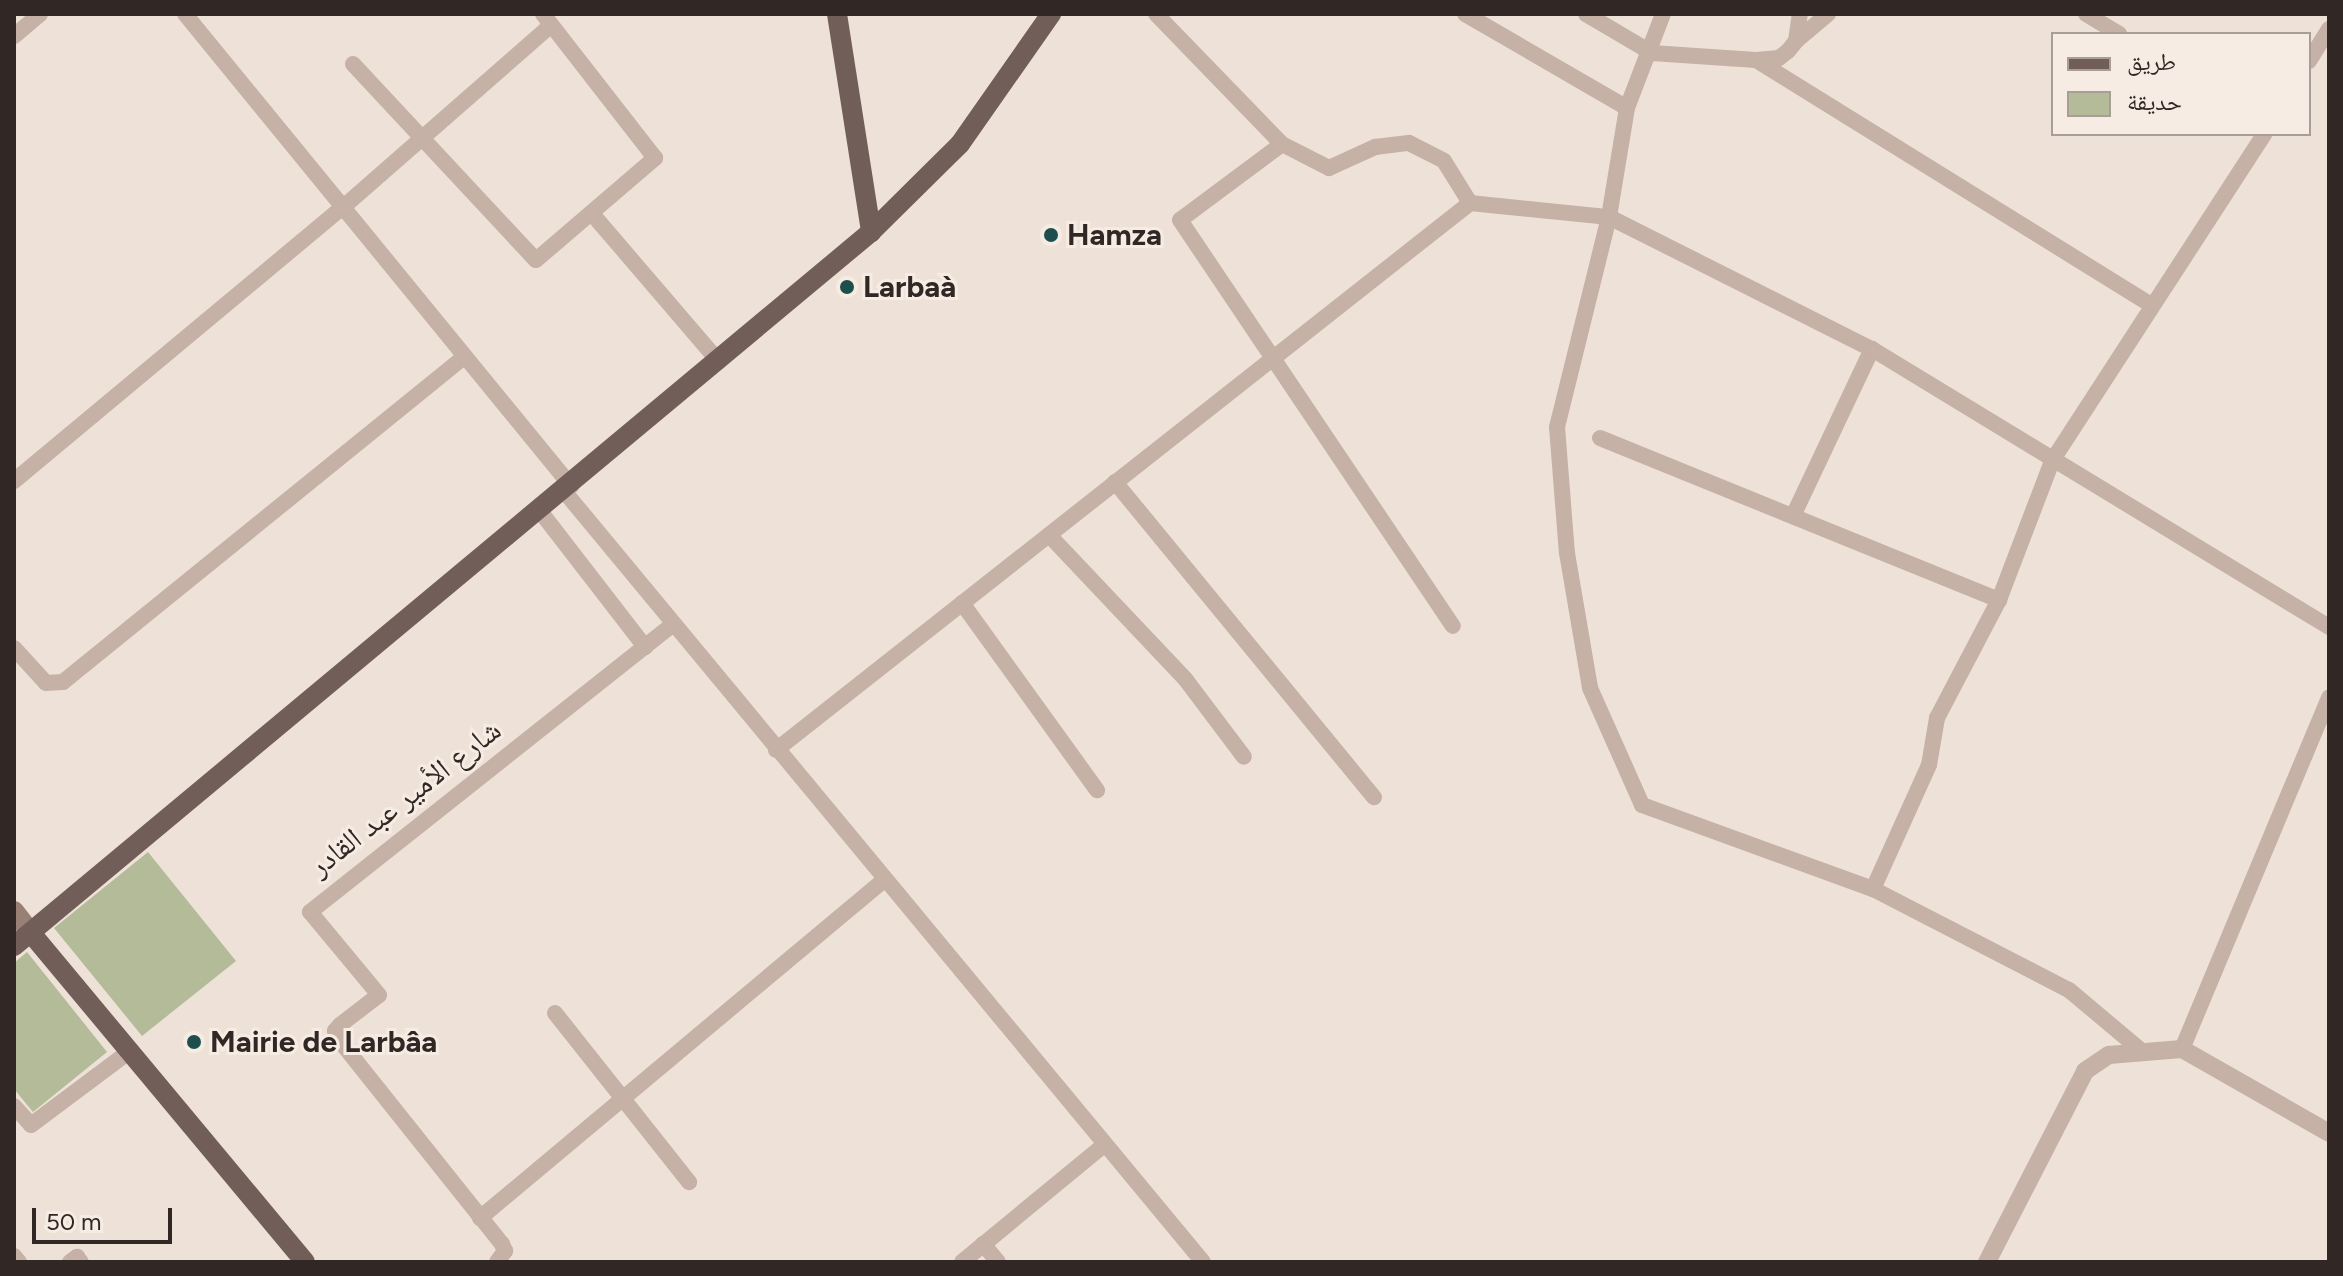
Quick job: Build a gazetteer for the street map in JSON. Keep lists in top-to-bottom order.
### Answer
{
  "streets": {
    "street": ["شارع الأمير عبد القادر"]
  },
  "places": ["Hamza", "Larbaà", "Mairie de Larbâa"],
  "legend": ["طريق", "حديقة"],
  "scale_bar": "50 m"
}
